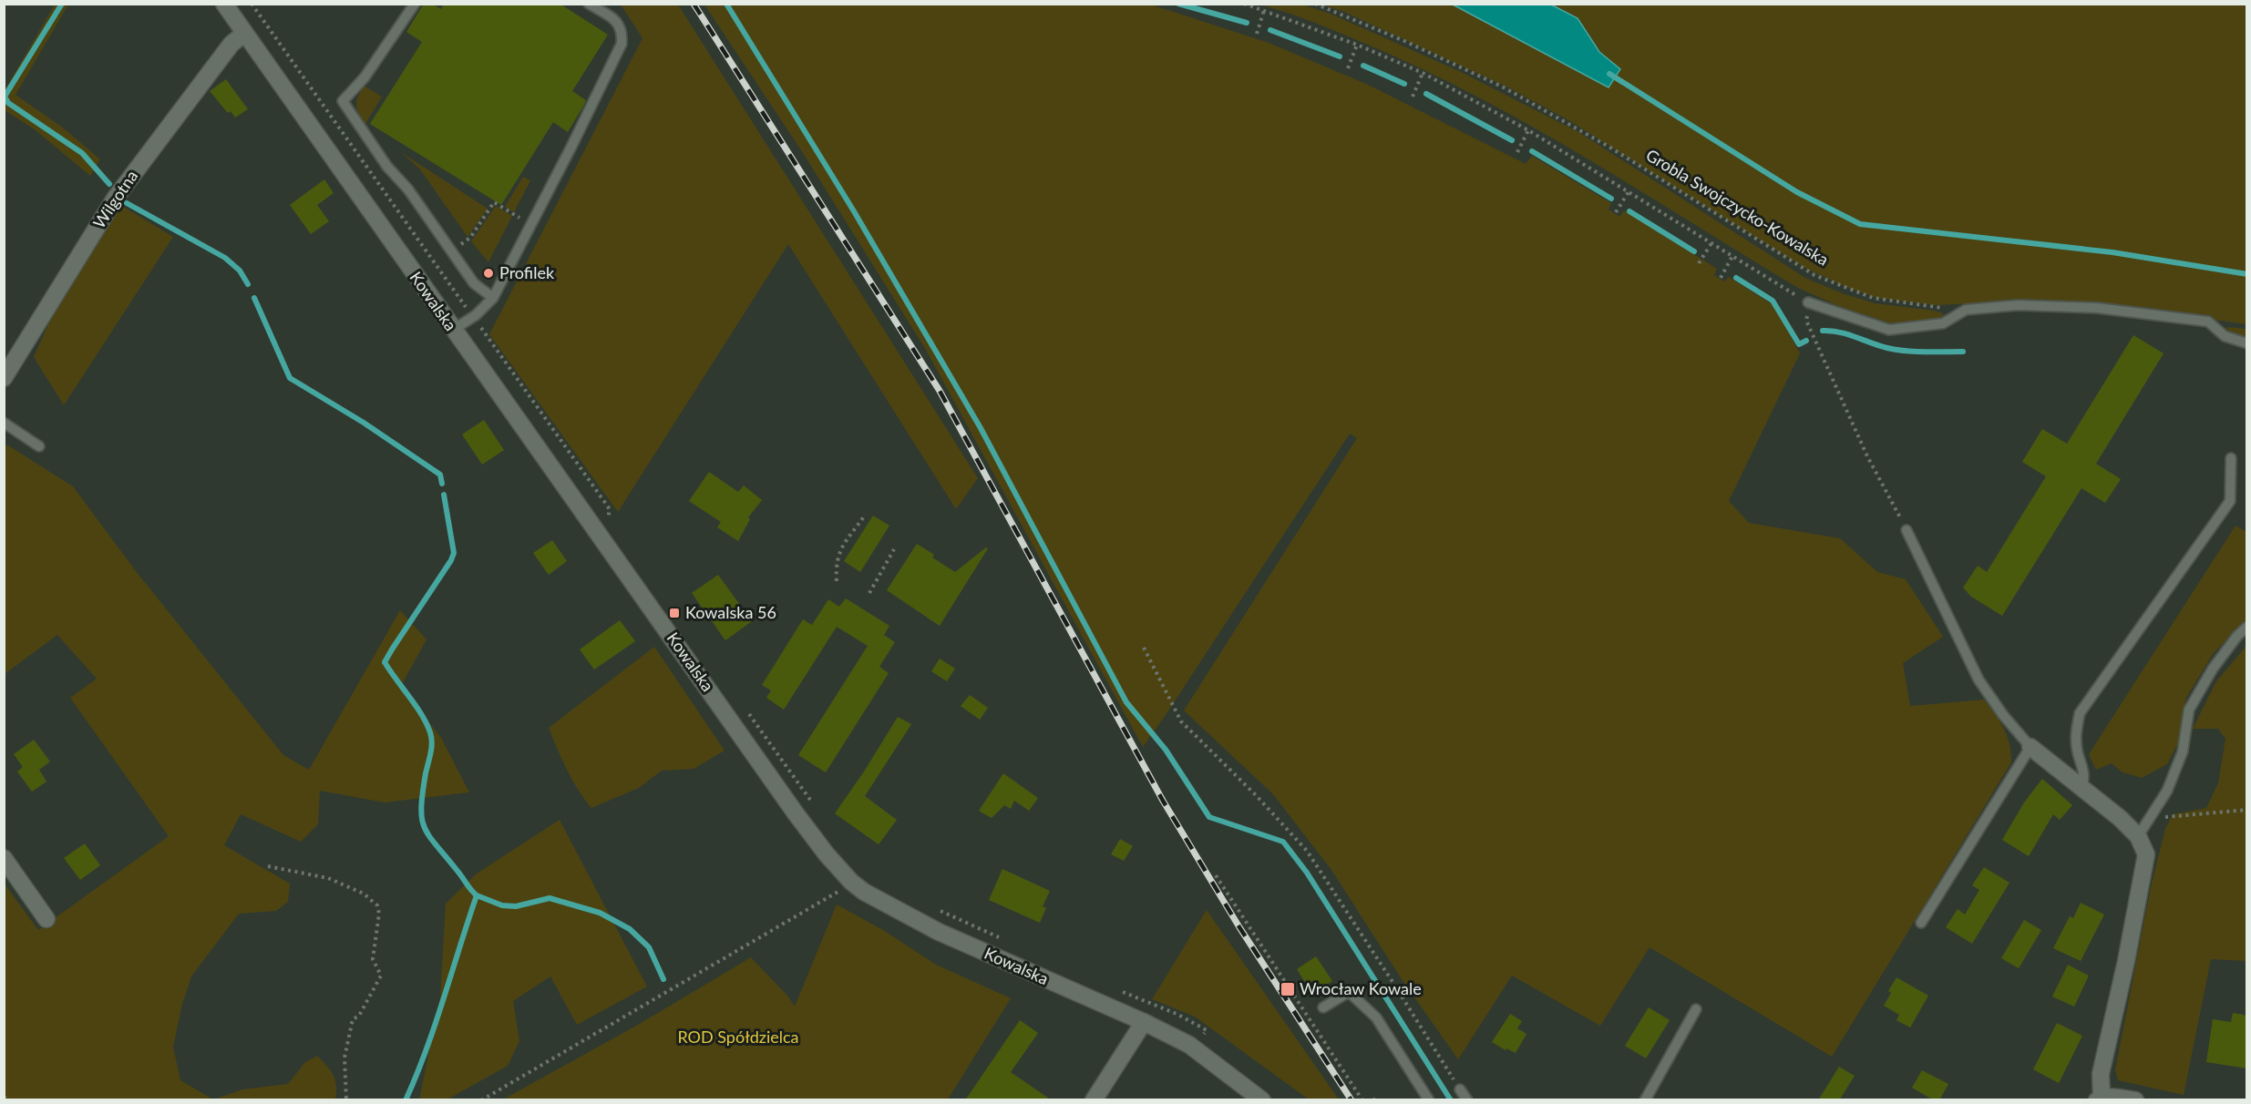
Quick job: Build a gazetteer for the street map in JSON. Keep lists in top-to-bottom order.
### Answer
{
  "streets": {
    "street": ["Wilgotna", "Kowalska"],
    "path": ["Grobla Swojczycko-Kowalska"]
  },
  "crossings": [
    ["Wilgotna", "Kowalska"]
  ],
  "parks": ["ROD Spółdzielca"],
  "places": {
    "other": ["Profilek"],
    "transit": ["Kowalska 56", "Wrocław Kowale"]
  }
}
